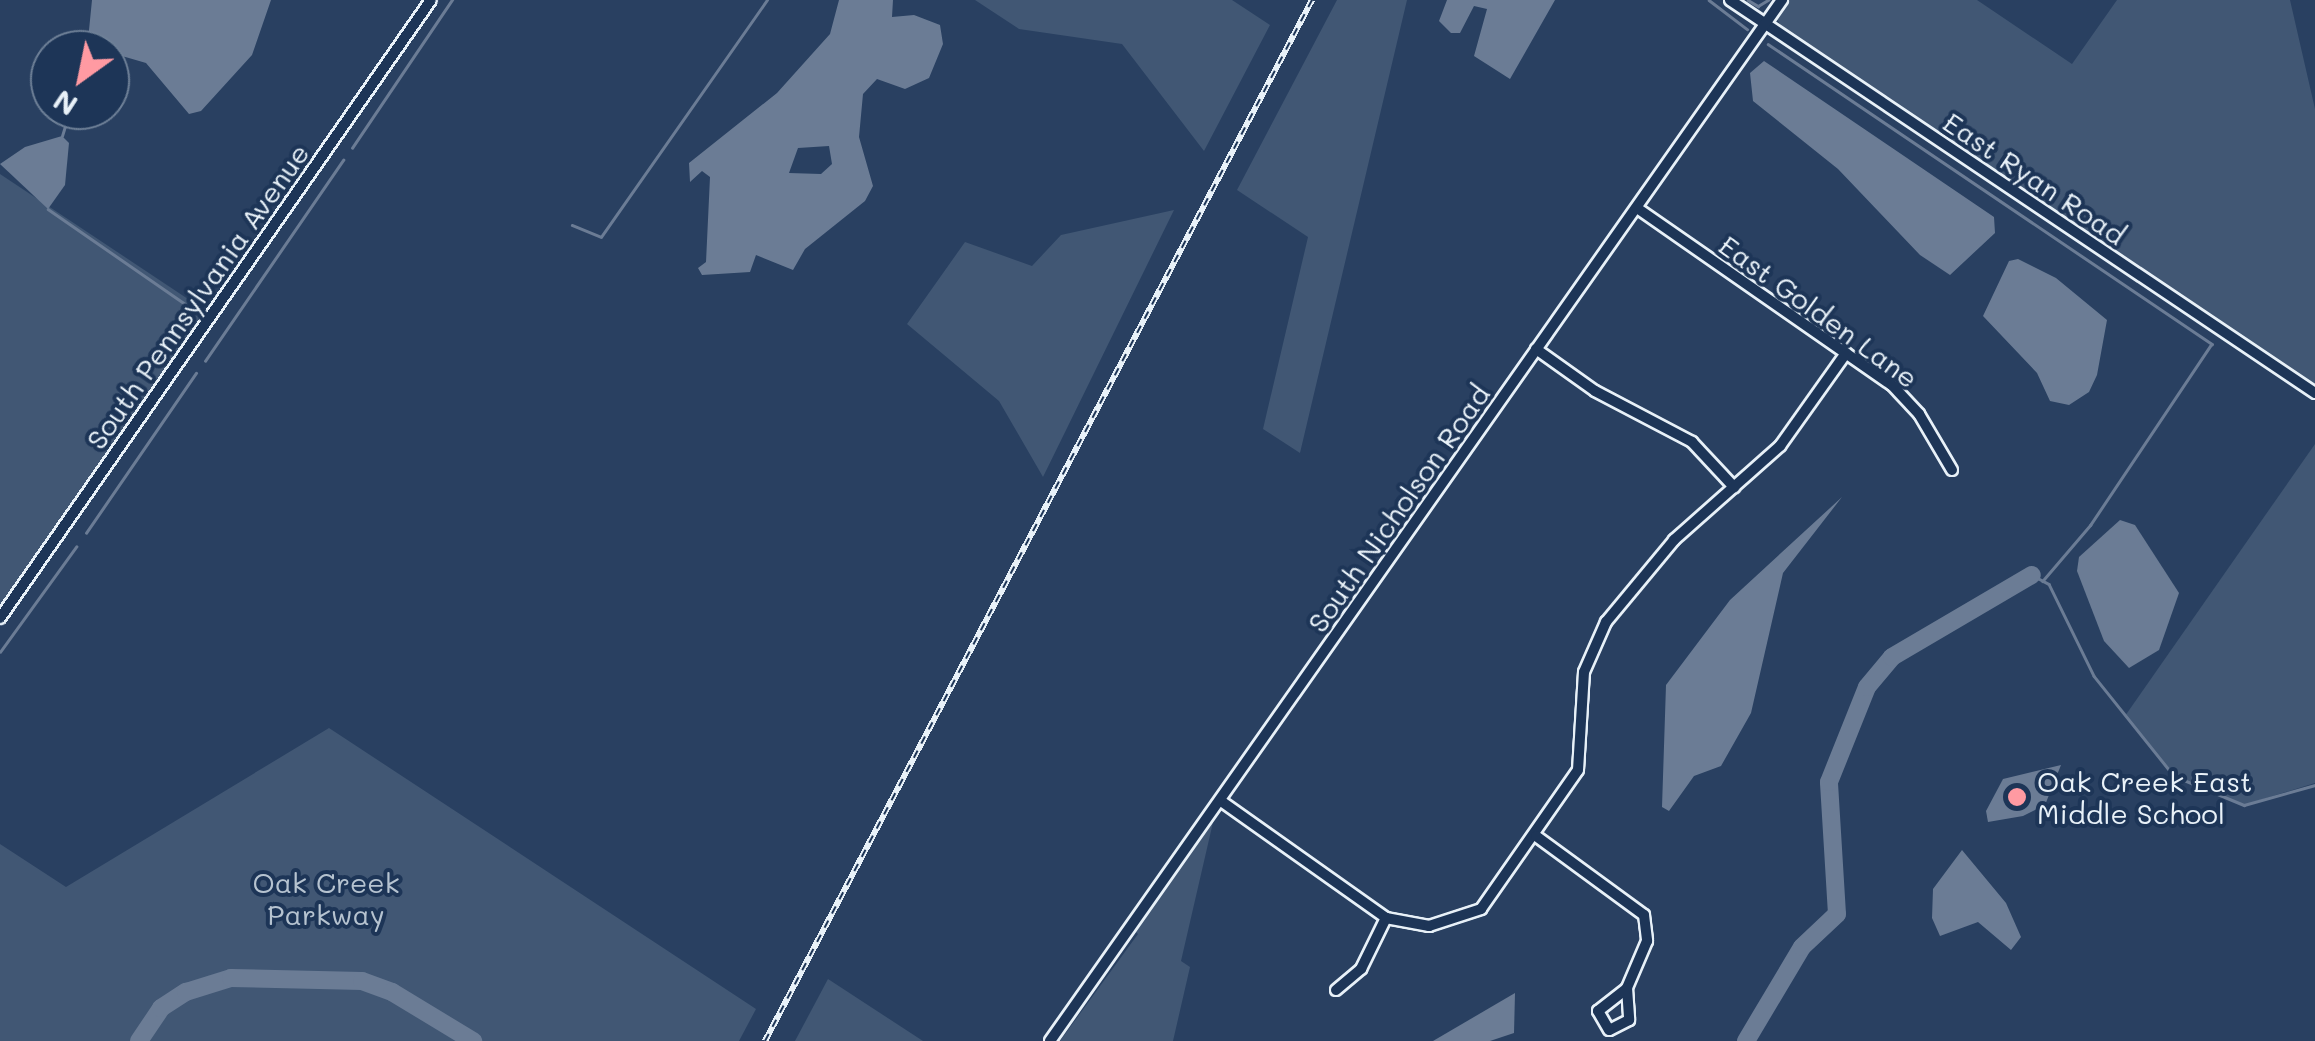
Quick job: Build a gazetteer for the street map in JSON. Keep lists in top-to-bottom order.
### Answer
{
  "streets": {
    "street": [
      "East Ryan Road",
      "South Pennsylvania Avenue",
      "East Golden Lane",
      "South Nicholson Road"
    ]
  },
  "crossings": [
    ["East Ryan Road", "South Nicholson Road"],
    ["East Golden Lane", "South Nicholson Road"]
  ],
  "parks": ["Oak Creek Parkway"],
  "places": ["Oak Creek East Middle School"],
  "north": "bottom left"
}
